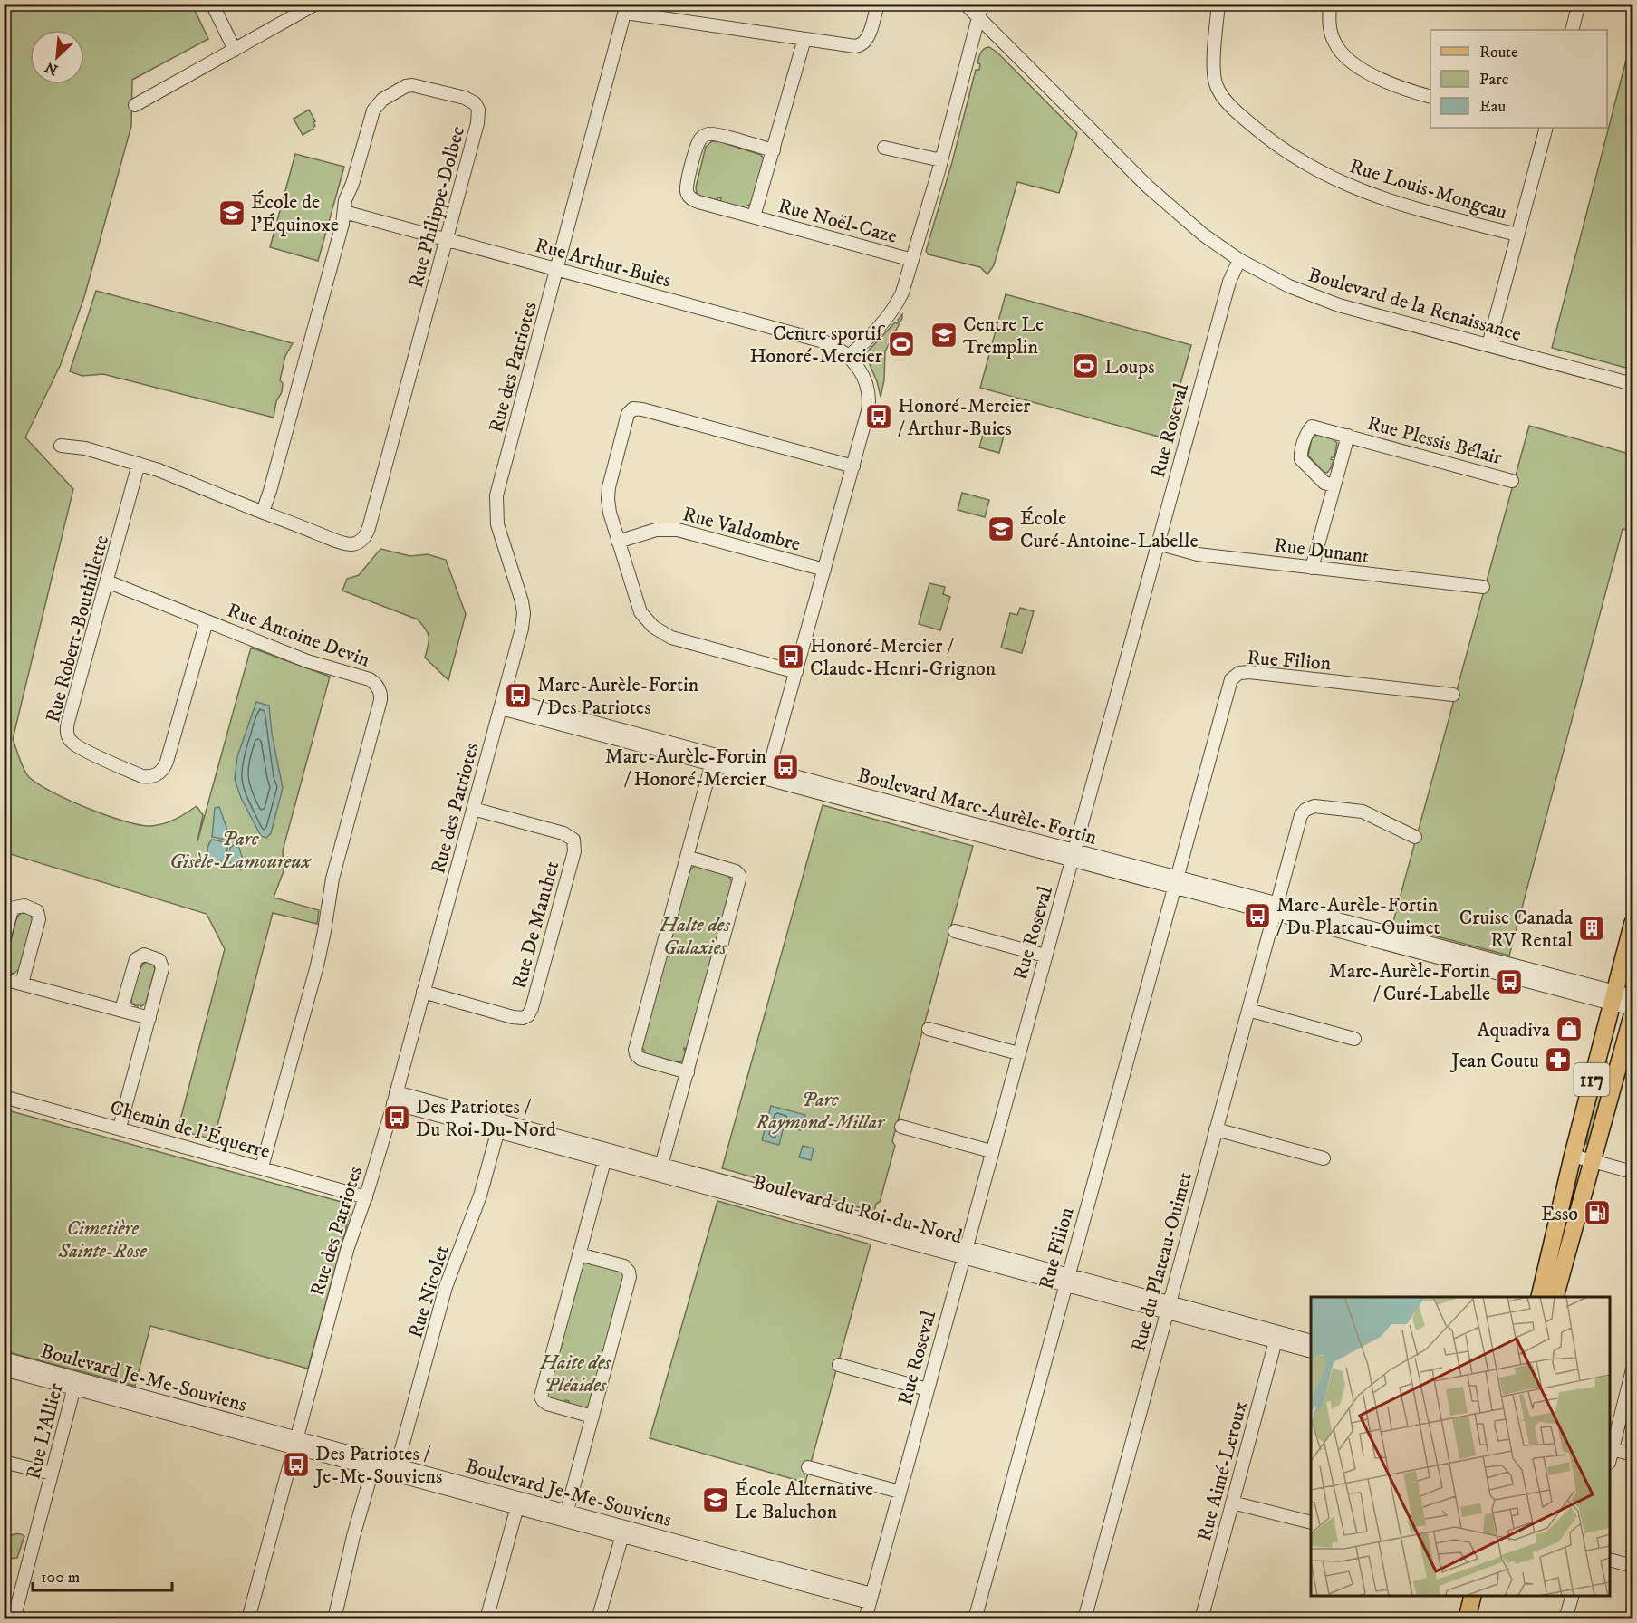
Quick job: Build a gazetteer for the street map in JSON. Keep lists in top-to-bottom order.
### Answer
{
  "streets": {
    "main road": ["117"],
    "street": [
      "Rue Louis-Mongeau",
      "Rue Philippe-Dolbec",
      "Rue Noël-Caze",
      "Rue Arthur-Buies",
      "Boulevard de la Renaissance",
      "Rue des Patriotes",
      "Rue Roseval",
      "Rue Plessis Bélair",
      "Rue Valdombre",
      "Rue Dunant",
      "Rue Robert-Bouthillette",
      "Rue Antoine Devin",
      "Rue Filion",
      "Boulevard Marc-Aurèle-Fortin",
      "Rue De Manthet",
      "Chemin de l'Équerre",
      "Boulevard du Roi-du-Nord",
      "Rue du Plateau-Ouimet",
      "Rue Nicolet",
      "Boulevard Je-Me-Souviens",
      "Rue L'Allier",
      "Rue Aimé-Leroux"
    ]
  },
  "crossings": [
    ["Rue Philippe-Dolbec", "Rue Arthur-Buies"],
    ["Rue Philippe-Dolbec", "Rue Robert-Bouthillette"],
    ["Rue Arthur-Buies", "Rue des Patriotes"],
    ["Boulevard de la Renaissance", "Rue Roseval"],
    ["Rue des Patriotes", "Boulevard Marc-Aurèle-Fortin"],
    ["Rue des Patriotes", "Rue De Manthet"],
    ["Rue des Patriotes", "Chemin de l'Équerre"],
    ["Rue des Patriotes", "Boulevard du Roi-du-Nord"],
    ["Rue des Patriotes", "Boulevard Je-Me-Souviens"],
    ["Rue Roseval", "Rue Dunant"],
    ["Rue Roseval", "Boulevard Marc-Aurèle-Fortin"],
    ["Rue Roseval", "Boulevard du Roi-du-Nord"],
    ["Rue Roseval", "Boulevard Je-Me-Souviens"],
    ["Rue Plessis Bélair", "Rue Dunant"],
    ["Rue Robert-Bouthillette", "Rue Antoine Devin"],
    ["Rue Antoine Devin", "Chemin de l'Équerre"],
    ["Rue Filion", "Boulevard Marc-Aurèle-Fortin"],
    ["Rue Filion", "Boulevard du Roi-du-Nord"],
    ["Boulevard Marc-Aurèle-Fortin", "117"],
    ["Boulevard Marc-Aurèle-Fortin", "Rue du Plateau-Ouimet"],
    ["Boulevard du Roi-du-Nord", "Rue du Plateau-Ouimet"],
    ["Boulevard du Roi-du-Nord", "Rue Nicolet"],
    ["Boulevard du Roi-du-Nord", "Rue Aimé-Leroux"],
    ["Rue Nicolet", "Boulevard Je-Me-Souviens"],
    ["Boulevard Je-Me-Souviens", "Rue L'Allier"]
  ],
  "parks": [
    "Parc Gisèle-Lamoureux",
    "Halte des Galaxies",
    "Parc Raymond-Millar",
    "Cimetière Sainte-Rose",
    "Haite des Pléaides"
  ],
  "places": {
    "school or university": [
      "École de l'Équinoxe",
      "Centre Le Tremplin",
      "École Curé-Antoine-Labelle",
      "École Alternative Le Baluchon"
    ],
    "sports": ["Centre sportif Honoré-Mercier", "Loups"],
    "bus stop": [
      "Honoré-Mercier / Arthur-Buies",
      "Honoré-Mercier / Claude-Henri-Grignon",
      "Marc-Aurèle-Fortin / Des Patriotes",
      "Marc-Aurèle-Fortin / Honoré-Mercier",
      "Marc-Aurèle-Fortin / Du Plateau-Ouimet",
      "Marc-Aurèle-Fortin / Curé-Labelle",
      "Des Patriotes / Du Roi-Du-Nord",
      "Des Patriotes / Je-Me-Souviens"
    ],
    "building": ["Cruise Canada RV Rental"],
    "shop": ["Aquadiva"],
    "pharmacy": ["Jean Coutu"],
    "fuel station": ["Esso"]
  },
  "legend": ["Route", "Parc", "Eau"],
  "scale_bar": "100 m",
  "north": "bottom left"
}
